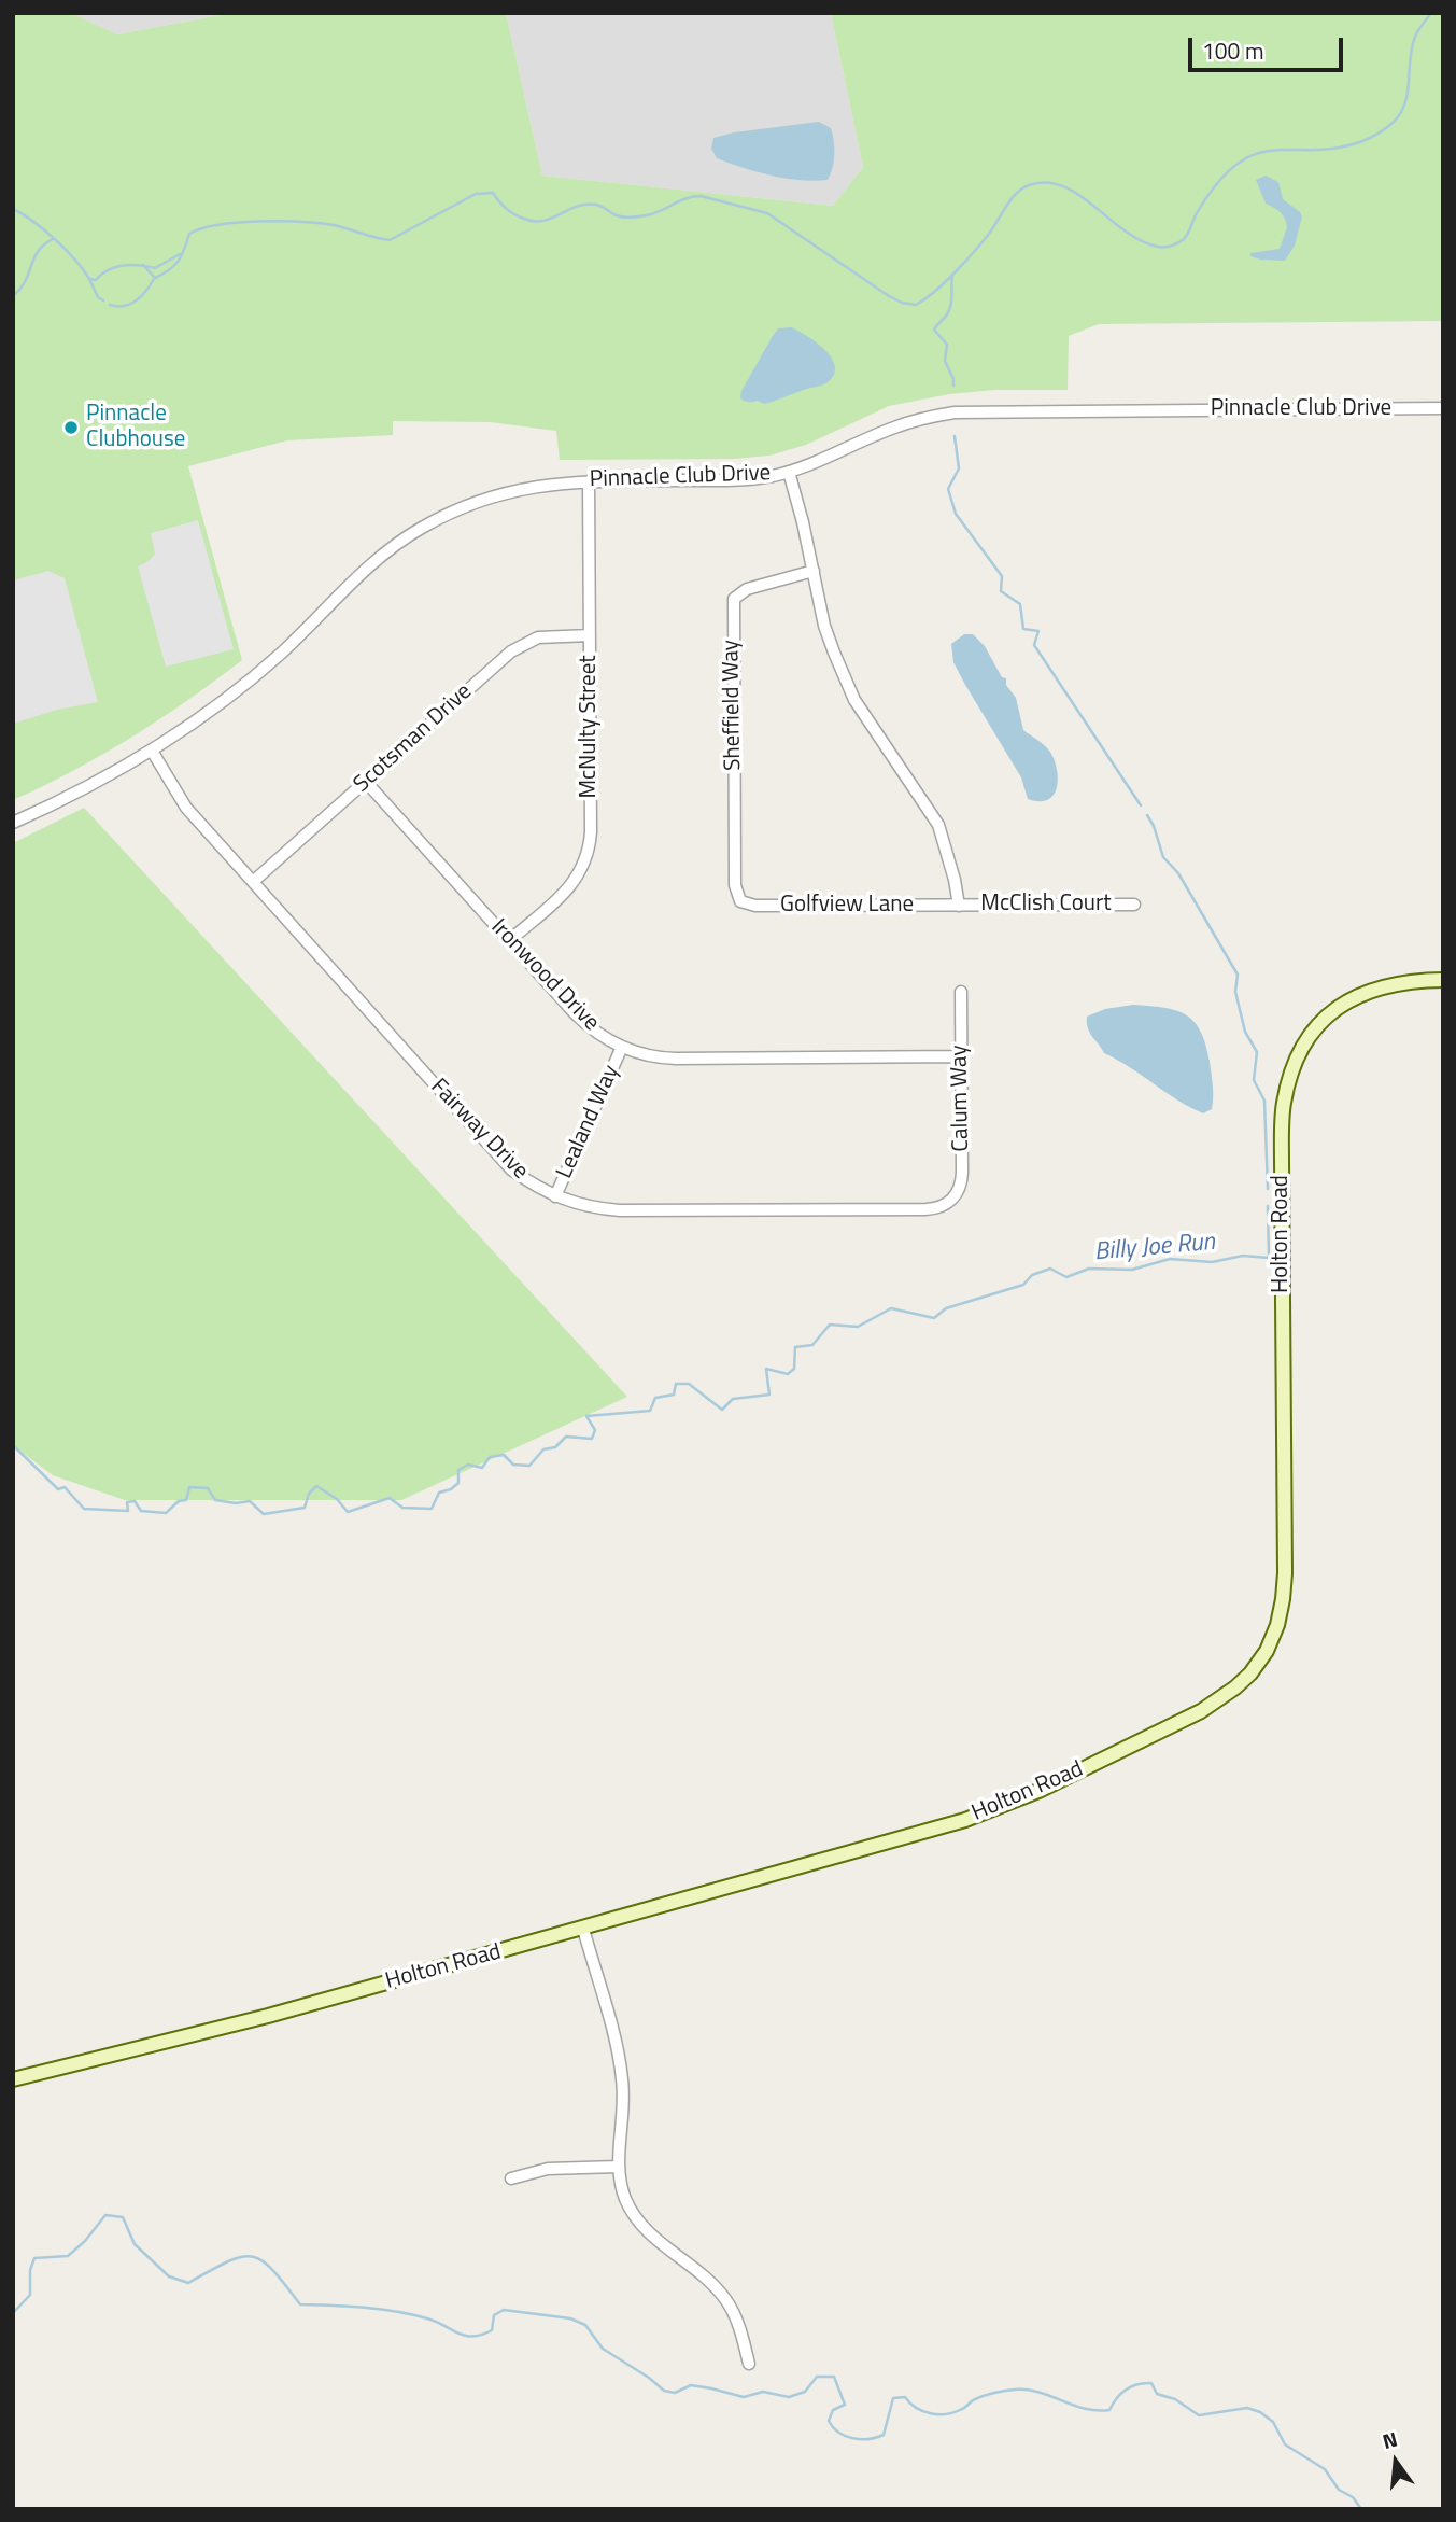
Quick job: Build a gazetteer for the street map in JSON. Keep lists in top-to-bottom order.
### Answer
{
  "streets": {
    "street": [
      "Pinnacle Club Drive",
      "Sheffield Way",
      "McNulty Street",
      "Scotsman Drive",
      "McClish Court",
      "Golfview Lane",
      "Ironwood Drive",
      "Calum Way",
      "Lealand Way",
      "Fairway Drive",
      "Holton Road"
    ]
  },
  "crossings": [
    ["Pinnacle Club Drive", "McNulty Street"],
    ["Pinnacle Club Drive", "Fairway Drive"],
    ["Sheffield Way", "Golfview Lane"],
    ["McNulty Street", "Scotsman Drive"],
    ["McNulty Street", "Ironwood Drive"],
    ["Scotsman Drive", "Ironwood Drive"],
    ["Scotsman Drive", "Fairway Drive"],
    ["McClish Court", "Golfview Lane"],
    ["Ironwood Drive", "Calum Way"],
    ["Ironwood Drive", "Lealand Way"],
    ["Calum Way", "Fairway Drive"],
    ["Lealand Way", "Fairway Drive"]
  ],
  "water": ["Billy Joe Run"],
  "places": ["Pinnacle Clubhouse"],
  "scale_bar": "100 m",
  "north": "top"
}
